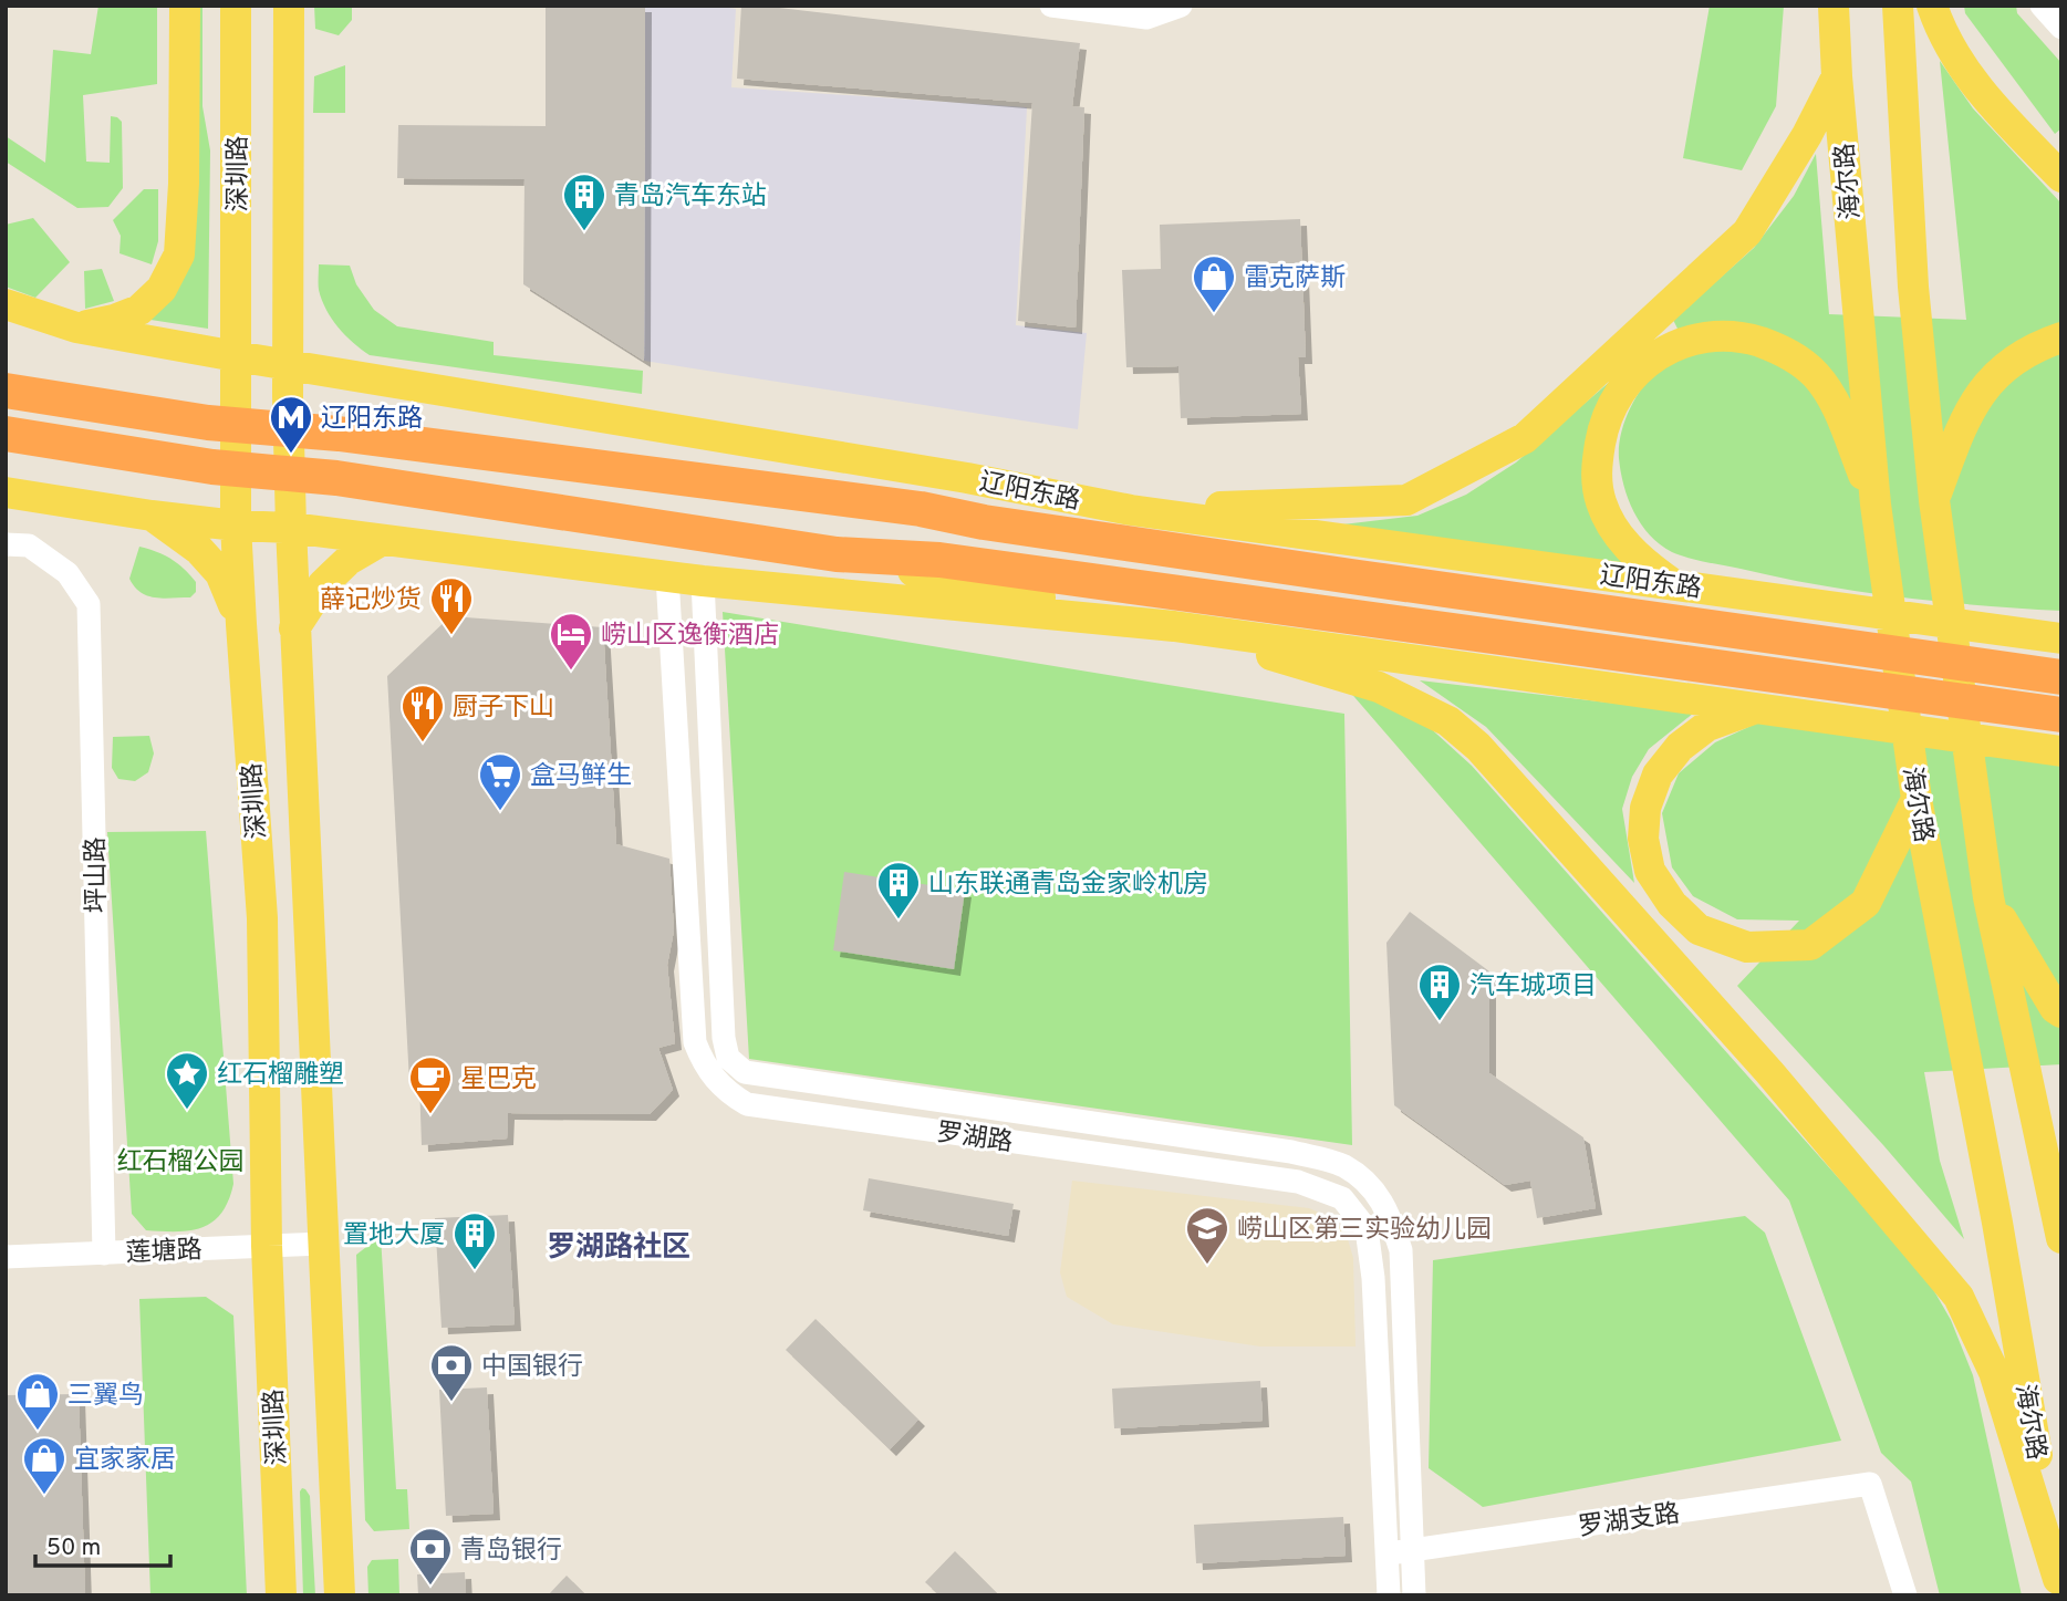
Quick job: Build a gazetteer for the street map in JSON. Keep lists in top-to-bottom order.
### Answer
{
  "streets": {
    "highway": ["辽阳东路"],
    "main road": ["深圳路", "海尔路"],
    "street": [
      "坪山路",
      "罗湖路",
      "莲塘路",
      "罗湖支路"
    ]
  },
  "crossings": [
    ["深圳路", "辽阳东路"],
    ["深圳路", "莲塘路"],
    ["坪山路", "莲塘路"],
    ["罗湖路", "罗湖支路"]
  ],
  "districts": ["罗湖路社区"],
  "parks": ["红石榴公园"],
  "places": {
    "building": [
      "青岛汽车东站",
      "山东联通青岛金家岭机房",
      "汽车城项目",
      "置地大厦"
    ],
    "shop": ["雷克萨斯", "三翼鸟", "宜家家居"],
    "metro station": ["辽阳东路"],
    "restaurant": ["薛记炒货", "厨子下山"],
    "hotel": ["崂山区逸衡酒店"],
    "supermarket": ["盒马鲜生"],
    "place": ["红石榴雕塑"],
    "cafe": ["星巴克"],
    "school or university": ["崂山区第三实验幼儿园"],
    "bank": ["中国银行", "青岛银行"]
  },
  "scale_bar": "50 m"
}
